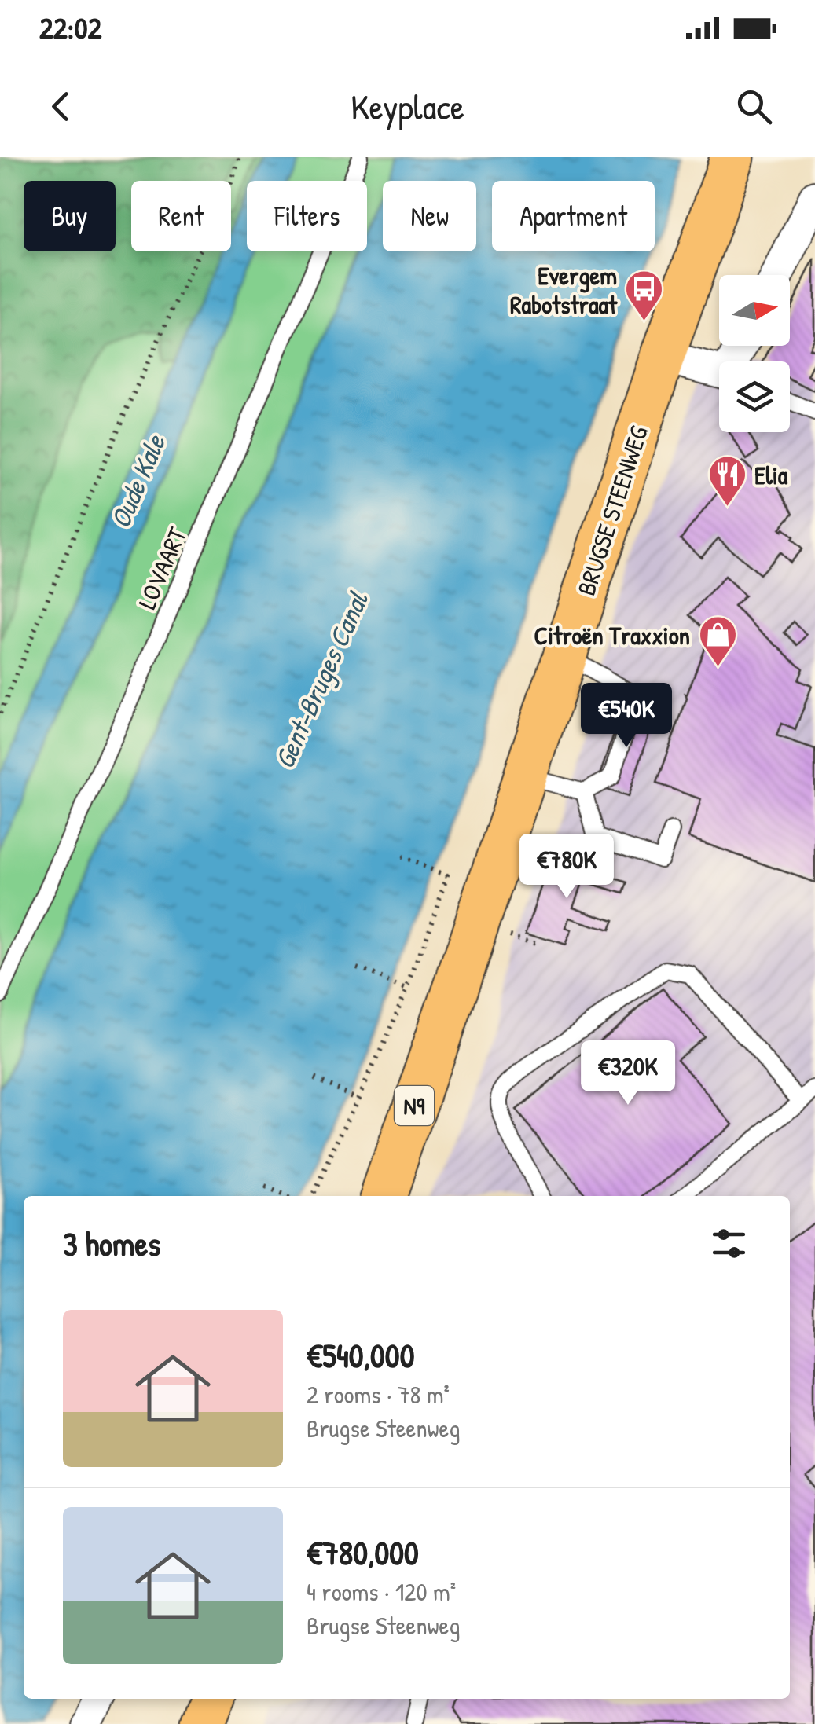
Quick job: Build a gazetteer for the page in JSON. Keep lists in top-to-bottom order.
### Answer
{
  "streets": {
    "main road": ["BRUGSE STEENWEG", "N9"],
    "lane": ["LOVAART"]
  },
  "water": ["Oude Kale", "Gent-Bruges Canal"],
  "places": {
    "bus stop": ["Evergem Rabotstraat"],
    "restaurant": ["Elia"],
    "shop": ["Citroën Traxxion"]
  },
  "north": "right",
  "page": {
    "status": "22:02",
    "header": "Keyplace",
    "chip": [
      "Buy",
      "Rent",
      "Filters",
      "New",
      "Apartment"
    ],
    "price": ["€540K", "€780K", "€320K"],
    "heading": "3 homes",
    "list": [
      {
        "name": "€540,000",
        "note": "2 rooms · 78 m² · Brugse Steenweg"
      },
      {
        "name": "€780,000",
        "note": "4 rooms · 120 m² · Brugse Steenweg"
      }
    ]
  }
}
